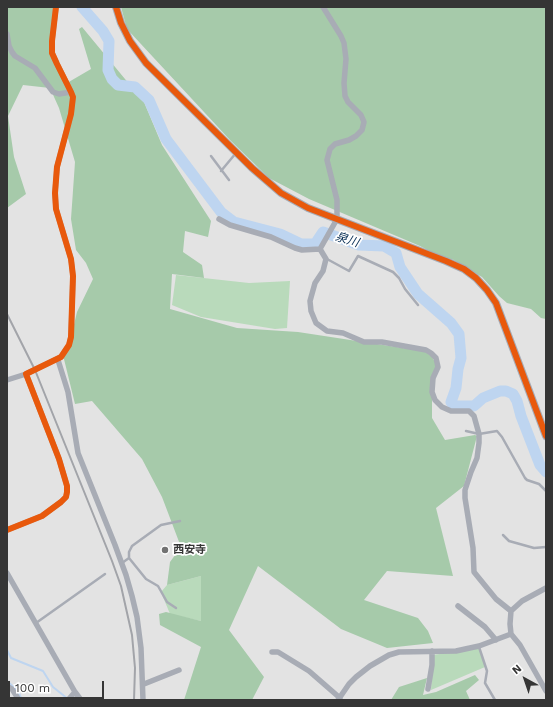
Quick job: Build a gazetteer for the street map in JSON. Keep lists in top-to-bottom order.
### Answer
{
  "water": ["泉川"],
  "places": ["西安寺"],
  "scale_bar": "100 m",
  "north": "top left"
}
